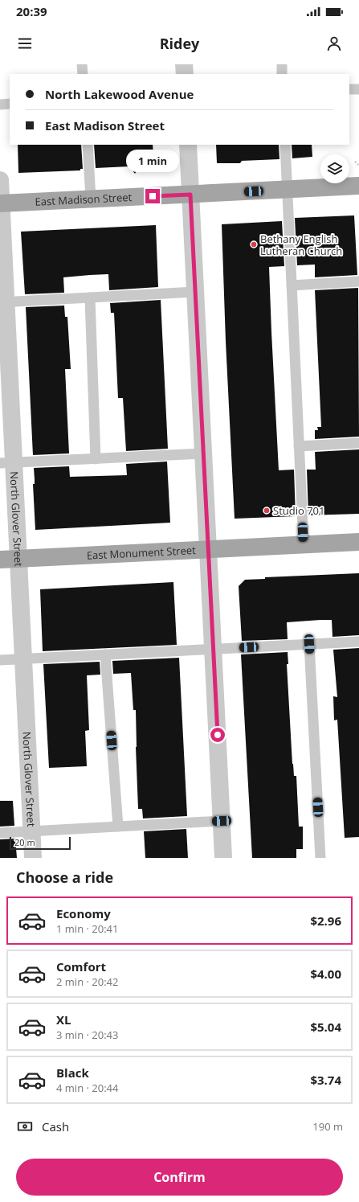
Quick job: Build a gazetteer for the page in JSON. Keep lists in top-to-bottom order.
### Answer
{
  "streets": {
    "main road": ["East Madison Street", "East Monument Street"],
    "street": ["North Glover Street"]
  },
  "crossings": [
    ["East Madison Street", "North Glover Street"],
    ["North Glover Street", "East Monument Street"]
  ],
  "places": ["Bethany English Lutheran Church", "Studio 701"],
  "scale_bar": "20 m",
  "page": {
    "status": "20:39",
    "header": "Ridey",
    "banner": ["North Lakewood Avenue", "East Madison Street"],
    "bubble": "1 min",
    "scale": "20 m",
    "heading": "Choose a ride",
    "list": [
      {
        "name": "Economy",
        "note": "1 min · 20:41",
        "value": "$2.96"
      },
      {
        "name": "Comfort",
        "note": "2 min · 20:42",
        "value": "$4.00"
      },
      {
        "name": "XL",
        "note": "3 min · 20:43",
        "value": "$5.04"
      },
      {
        "name": "Black",
        "note": "4 min · 20:44",
        "value": "$3.74"
      }
    ],
    "pay": ["Cash", "190 m"],
    "buttons": "Confirm"
  }
}
